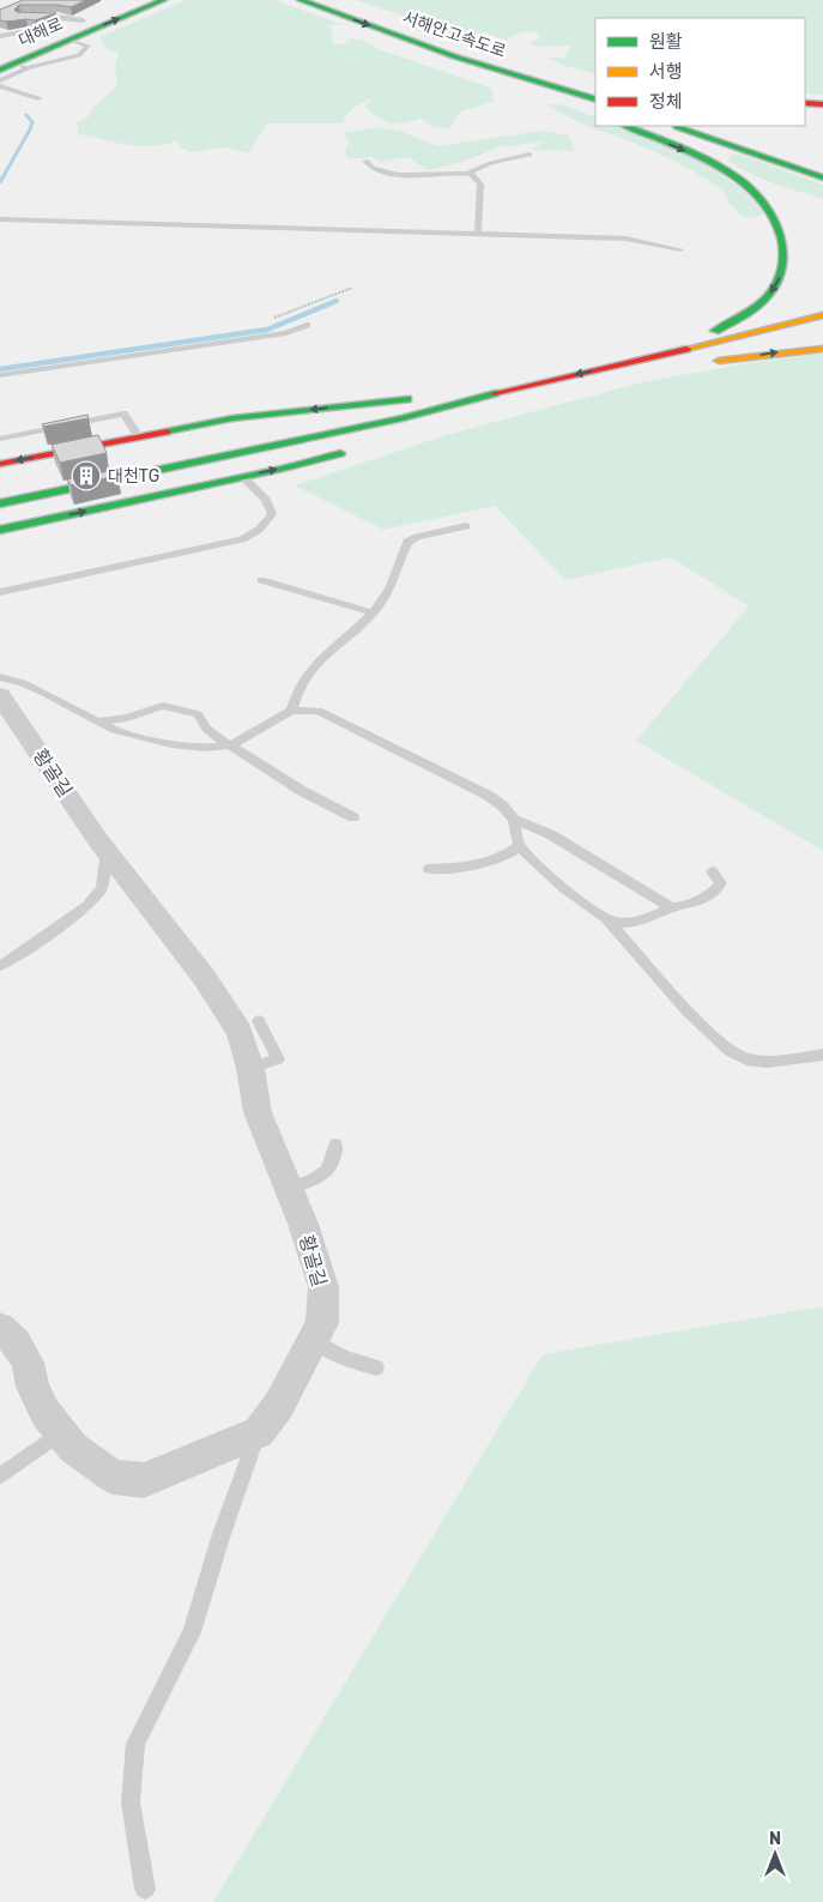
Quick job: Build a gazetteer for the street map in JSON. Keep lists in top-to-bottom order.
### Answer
{
  "streets": {
    "highway": ["대해로", "서해안고속도로"],
    "street": ["황골길"]
  },
  "places": {
    "building": ["대천TG"]
  },
  "legend": ["원활", "서행", "정체"],
  "north": "top"
}
